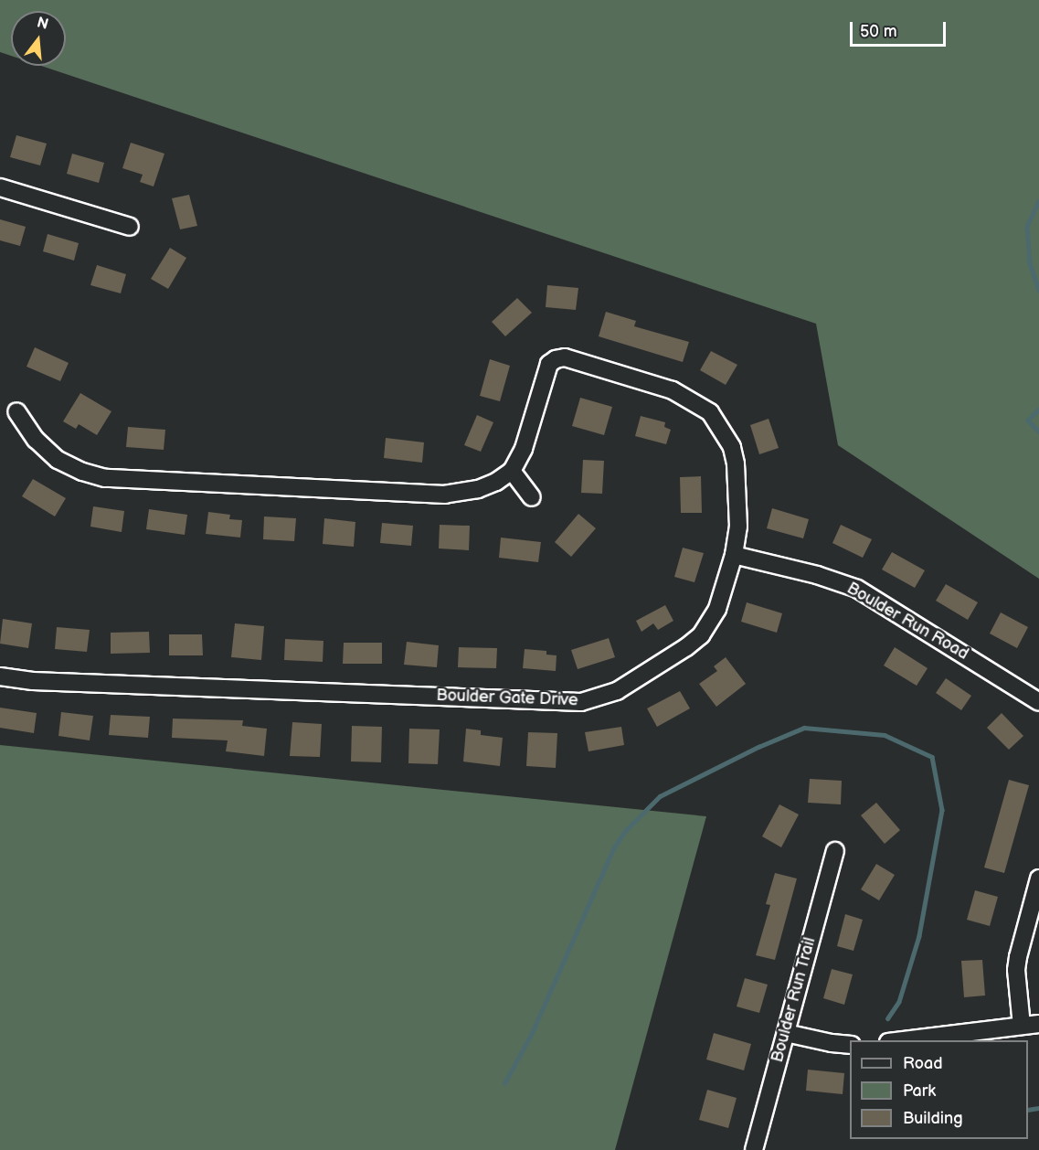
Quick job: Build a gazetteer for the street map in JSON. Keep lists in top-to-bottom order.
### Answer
{
  "streets": {
    "street": ["Boulder Run Road", "Boulder Gate Drive", "Boulder Run Trail"]
  },
  "crossings": [
    ["Boulder Run Road", "Boulder Gate Drive"]
  ],
  "legend": ["Road", "Park", "Building"],
  "scale_bar": "50 m",
  "north": "top"
}
